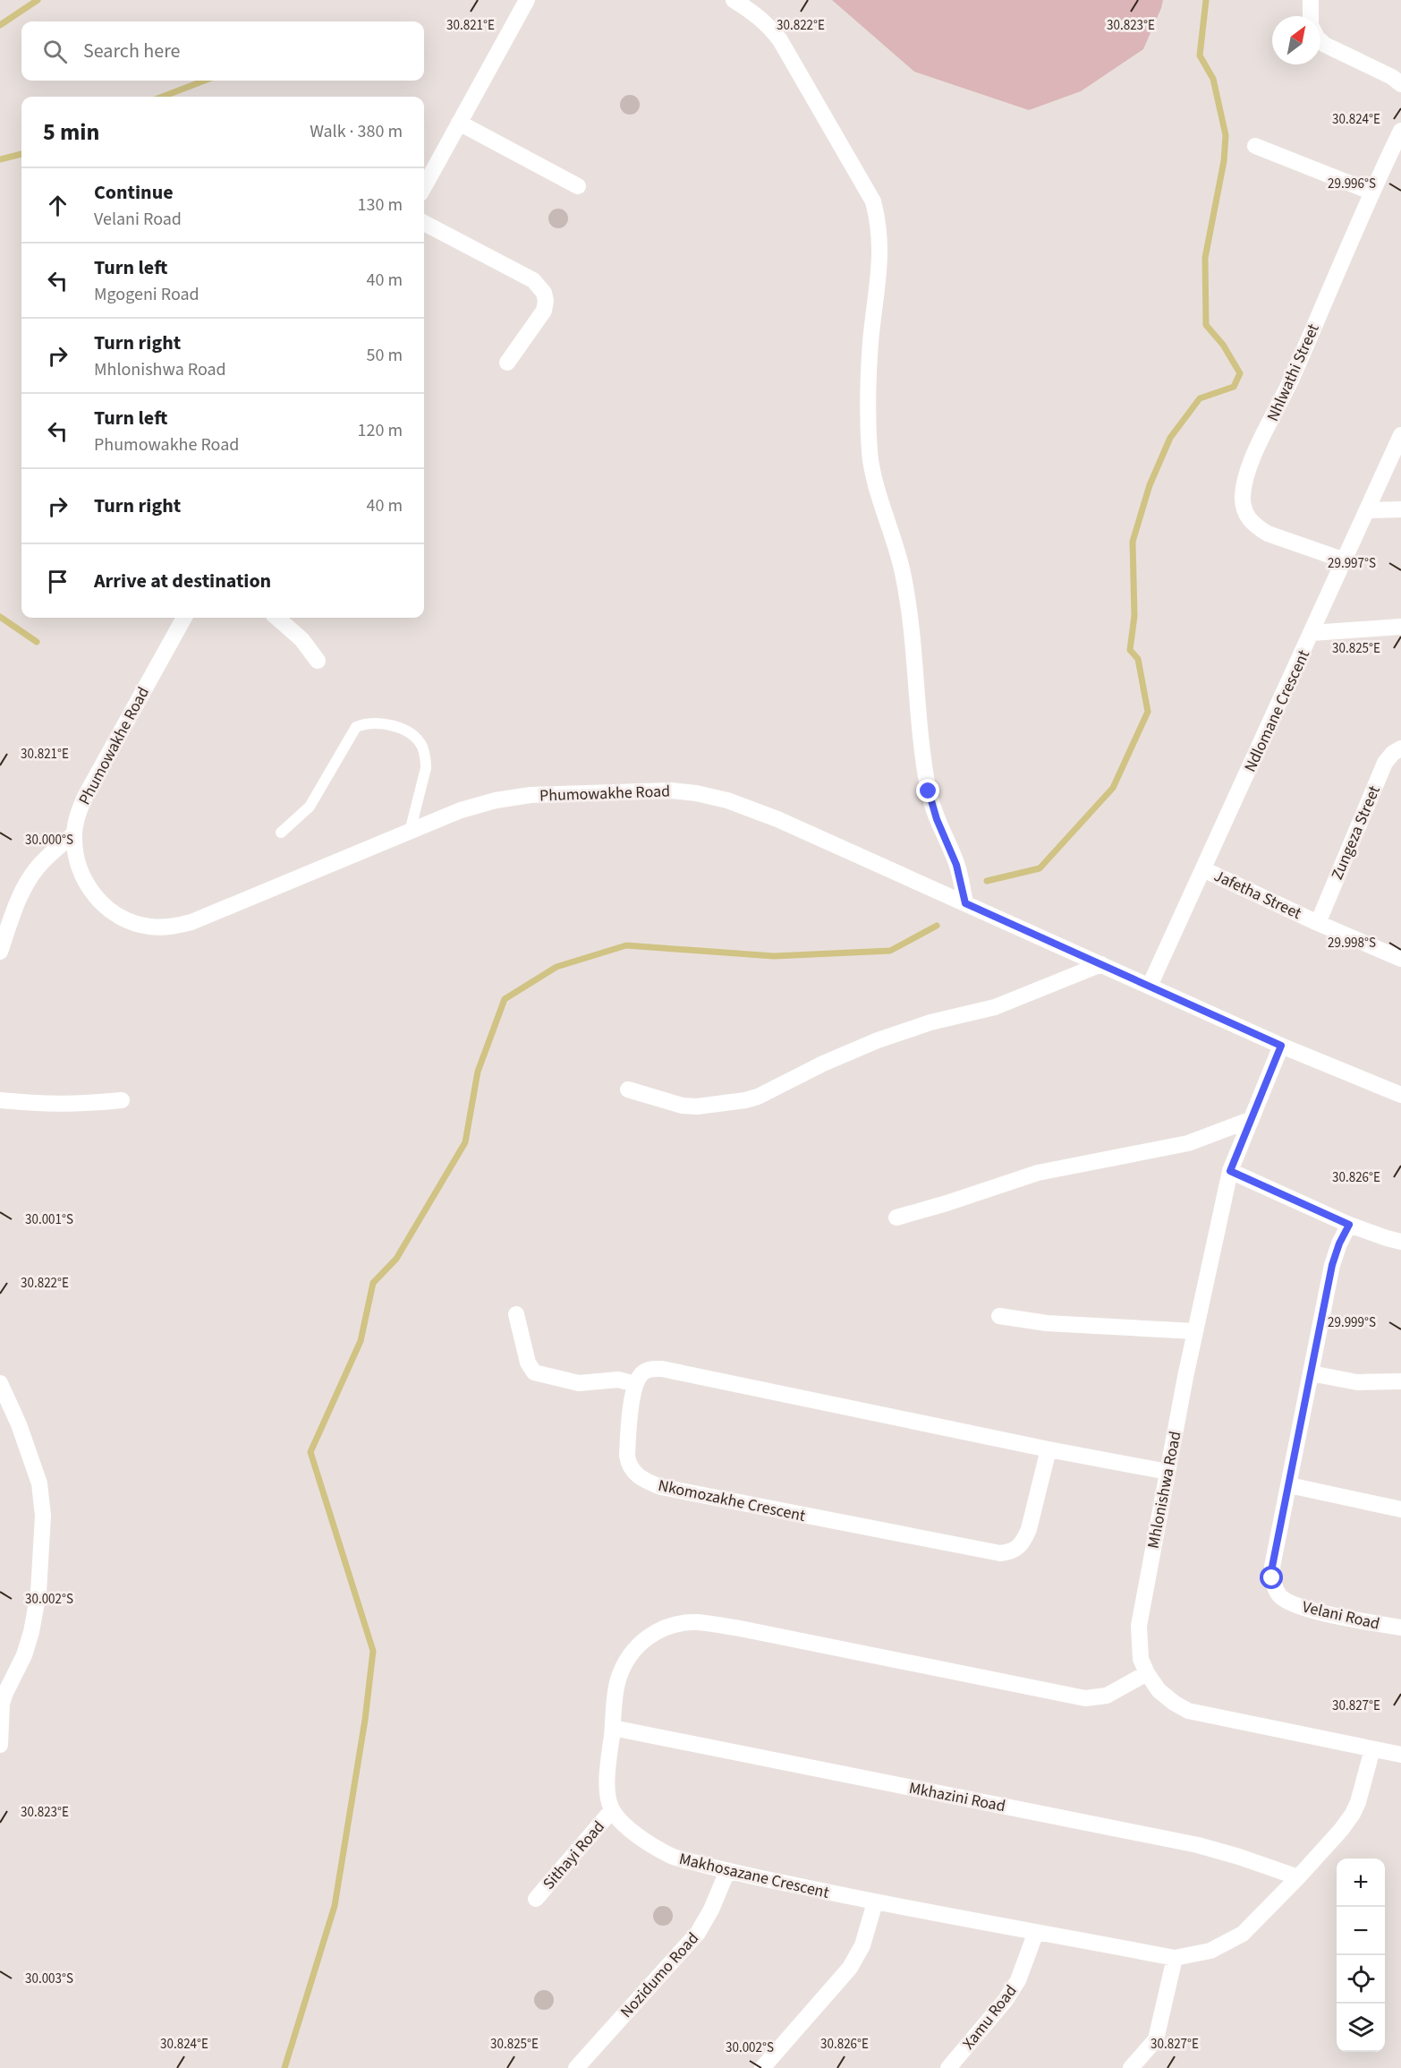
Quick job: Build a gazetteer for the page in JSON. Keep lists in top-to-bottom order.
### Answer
{
  "streets": {
    "street": [
      "Nhlwathi Street",
      "Ndlomane Crescent",
      "Phumowakhe Road",
      "Zungeza Street",
      "Jafetha Street",
      "Mhlonishwa Road",
      "Nkomozakhe Crescent",
      "Velani Road",
      "Mkhazini Road",
      "Sithayi Road",
      "Makhosazane Crescent",
      "Nozidumo Road",
      "Xamu Road"
    ]
  },
  "crossings": [
    ["Nhlwathi Street", "Ndlomane Crescent"],
    ["Ndlomane Crescent", "Phumowakhe Road"],
    ["Ndlomane Crescent", "Jafetha Street"],
    ["Phumowakhe Road", "Mhlonishwa Road"],
    ["Zungeza Street", "Jafetha Street"],
    ["Mhlonishwa Road", "Makhosazane Crescent"],
    ["Mkhazini Road", "Makhosazane Crescent"],
    ["Sithayi Road", "Makhosazane Crescent"],
    ["Makhosazane Crescent", "Nozidumo Road"],
    ["Makhosazane Crescent", "Xamu Road"]
  ],
  "north": "top right",
  "page": {
    "search": "Search here",
    "heading": ["5 min", "Walk · 380 m"],
    "list": [
      ["Continue", "Velani Road", "130 m"],
      ["Turn left", "Mgogeni Road", "40 m"],
      ["Turn right", "Mhlonishwa Road", "50 m"],
      ["Turn left", "Phumowakhe Road", "120 m"],
      ["Turn right", "40 m"],
      "Arrive at destination"
    ],
    "map_buttons": ["+", "−"]
  },
  "coordinates": [
    "30.823°E",
    "30.821°E",
    "30.822°E",
    "30.824°E",
    "29.996°S",
    "29.997°S",
    "30.825°E",
    "30.000°S",
    "29.998°S",
    "30.826°E",
    "30.001°S",
    "29.999°S",
    "30.002°S",
    "30.827°E",
    "30.003°S"
  ]
}
